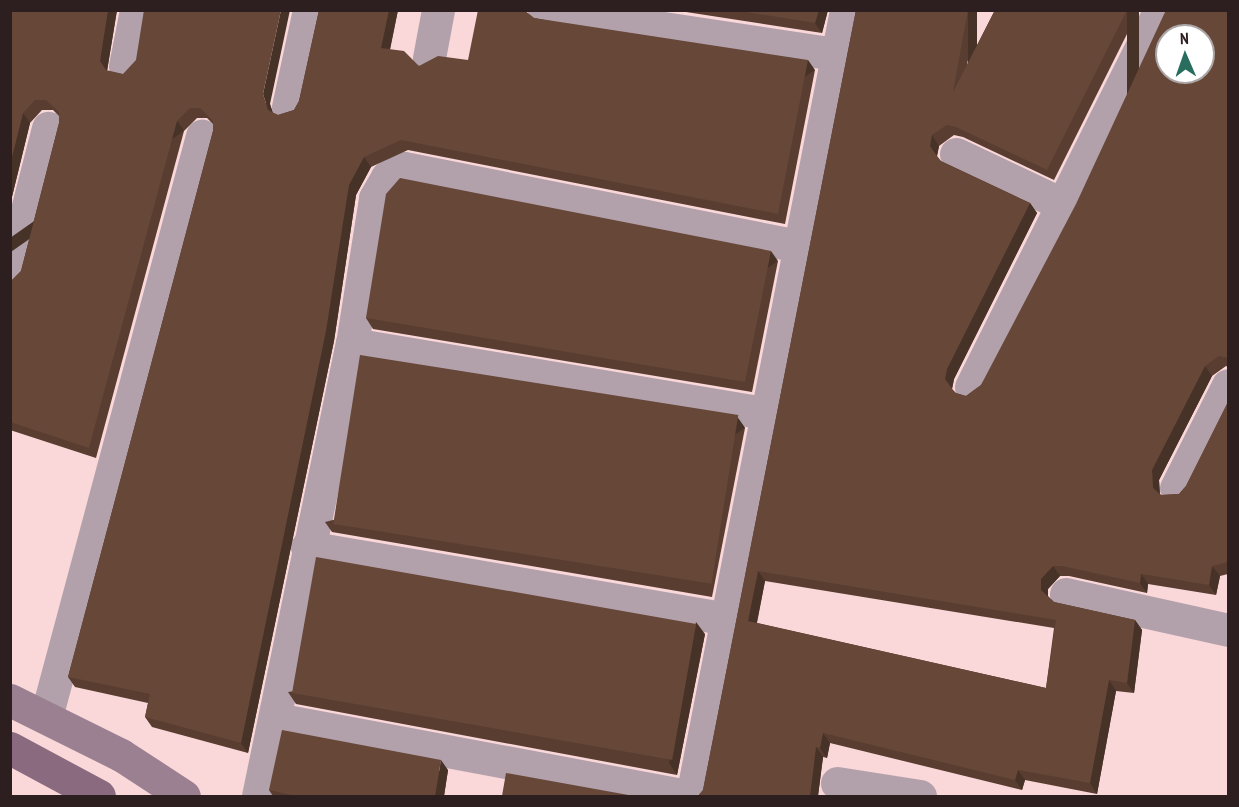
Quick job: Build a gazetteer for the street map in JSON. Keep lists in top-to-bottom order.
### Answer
{
  "north": "top"
}
